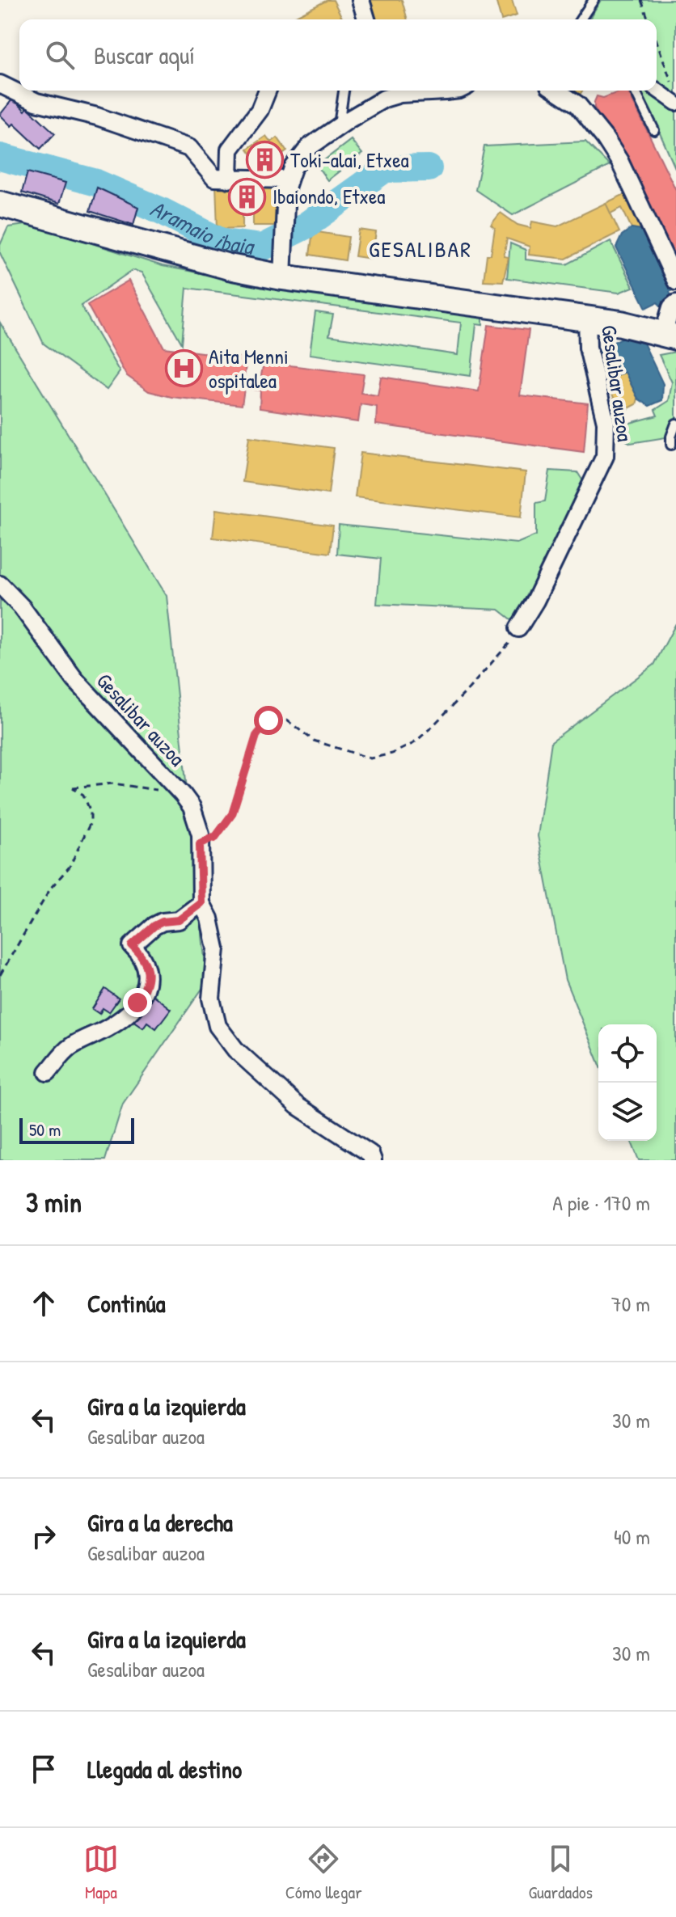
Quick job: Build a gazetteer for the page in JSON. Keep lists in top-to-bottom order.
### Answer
{
  "streets": {
    "street": ["Gesalibar auzoa"]
  },
  "districts": ["GESALIBAR"],
  "water": ["Aramaio ibaia"],
  "places": {
    "building": ["Toki-alai, Etxea", "Ibaiondo, Etxea"],
    "hospital": ["Aita Menni ospitalea"]
  },
  "scale_bar": "50 m",
  "page": {
    "search": "Buscar aquí",
    "scale": "50 m",
    "heading": ["3 min", "A pie · 170 m"],
    "list": [
      ["Continúa", "70 m"],
      ["Gira a la izquierda", "Gesalibar auzoa", "30 m"],
      ["Gira a la derecha", "Gesalibar auzoa", "40 m"],
      ["Gira a la izquierda", "Gesalibar auzoa", "30 m"],
      "Llegada al destino"
    ],
    "nav": ["Mapa", "Cómo llegar", "Guardados"]
  }
}
